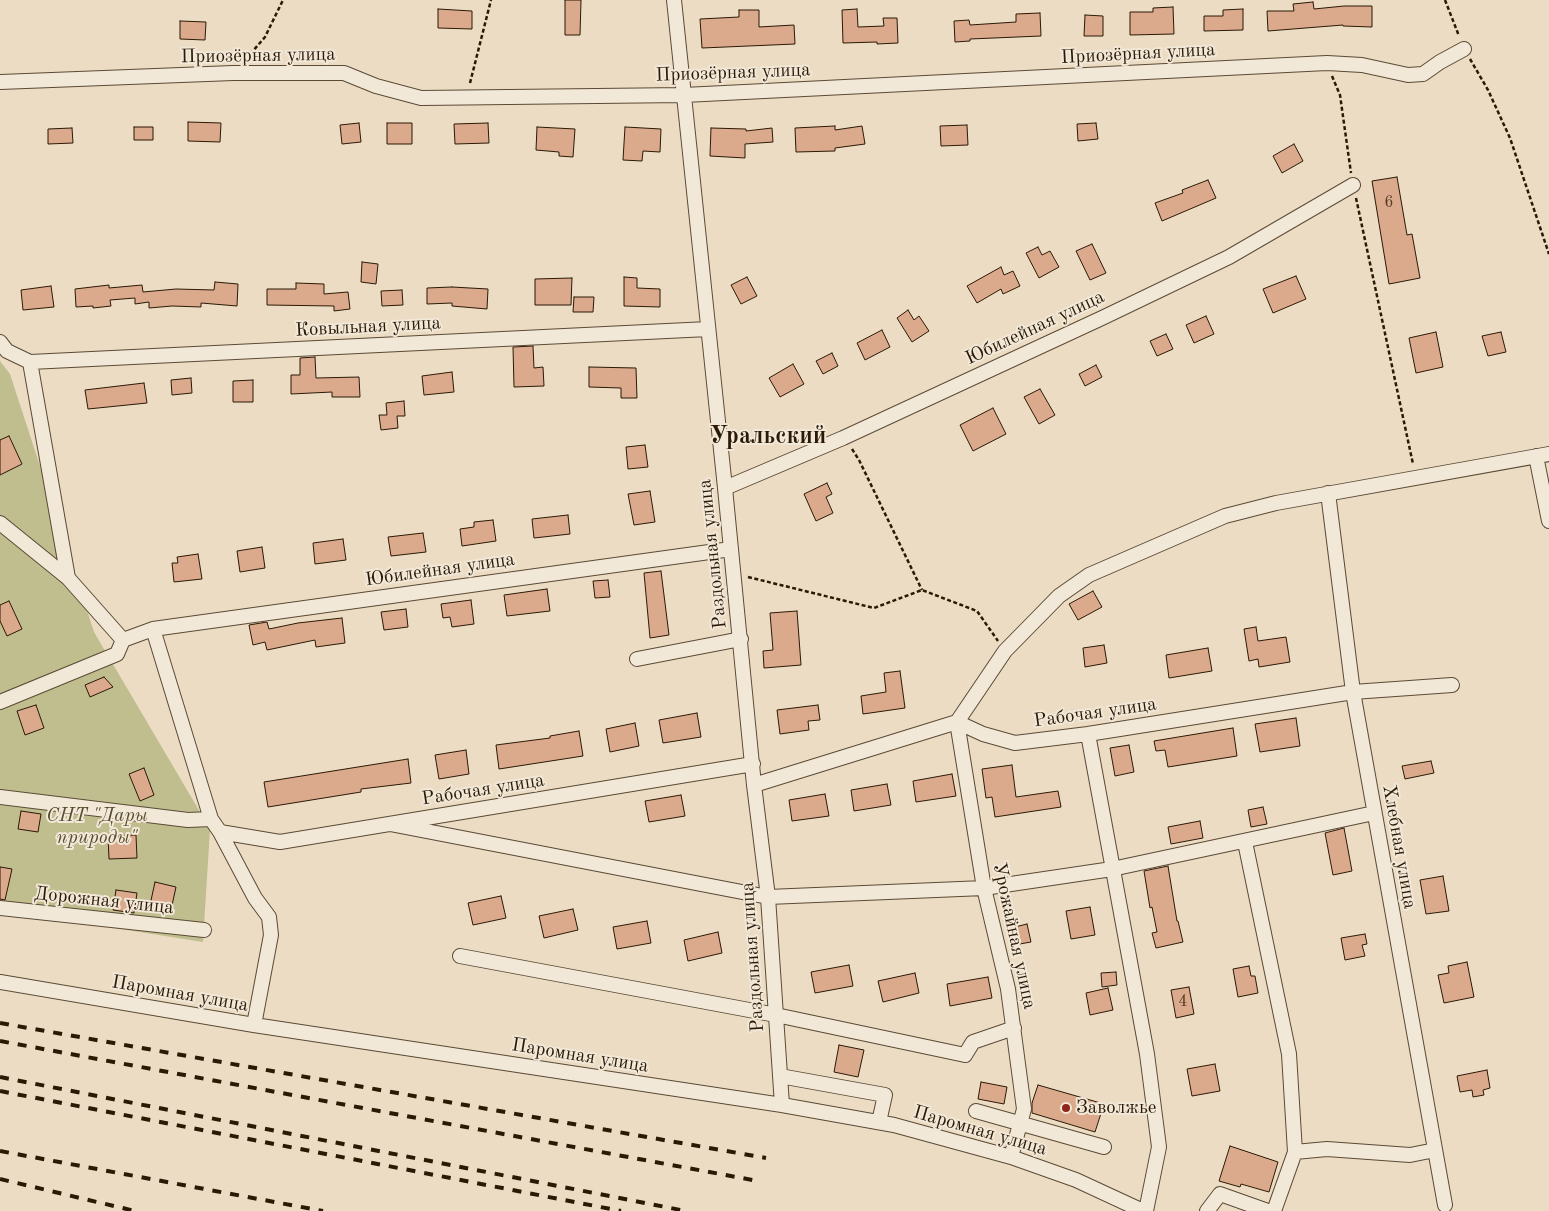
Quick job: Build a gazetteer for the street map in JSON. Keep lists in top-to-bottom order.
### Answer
{
  "streets": {
    "street": [
      "Приозёрная улица",
      "Ковыльная улица",
      "Юбилейная улица",
      "Раздольная улица",
      "Рабочая улица",
      "Хлебная улица",
      "Дорожная улица",
      "Урожайная улица",
      "Паромная улица"
    ]
  },
  "crossings": [
    ["Приозёрная улица", "Раздольная улица"],
    ["Ковыльная улица", "Раздольная улица"],
    ["Юбилейная улица", "Раздольная улица"],
    ["Раздольная улица", "Рабочая улица"],
    ["Раздольная улица", "Паромная улица"],
    ["Рабочая улица", "Хлебная улица"],
    ["Рабочая улица", "Урожайная улица"],
    ["Урожайная улица", "Паромная улица"]
  ],
  "districts": ["Уральский"],
  "parks": ["СНТ \"Дары природы\""],
  "places": ["Заволжье"],
  "house_numbers": ["6", "4"]
}
